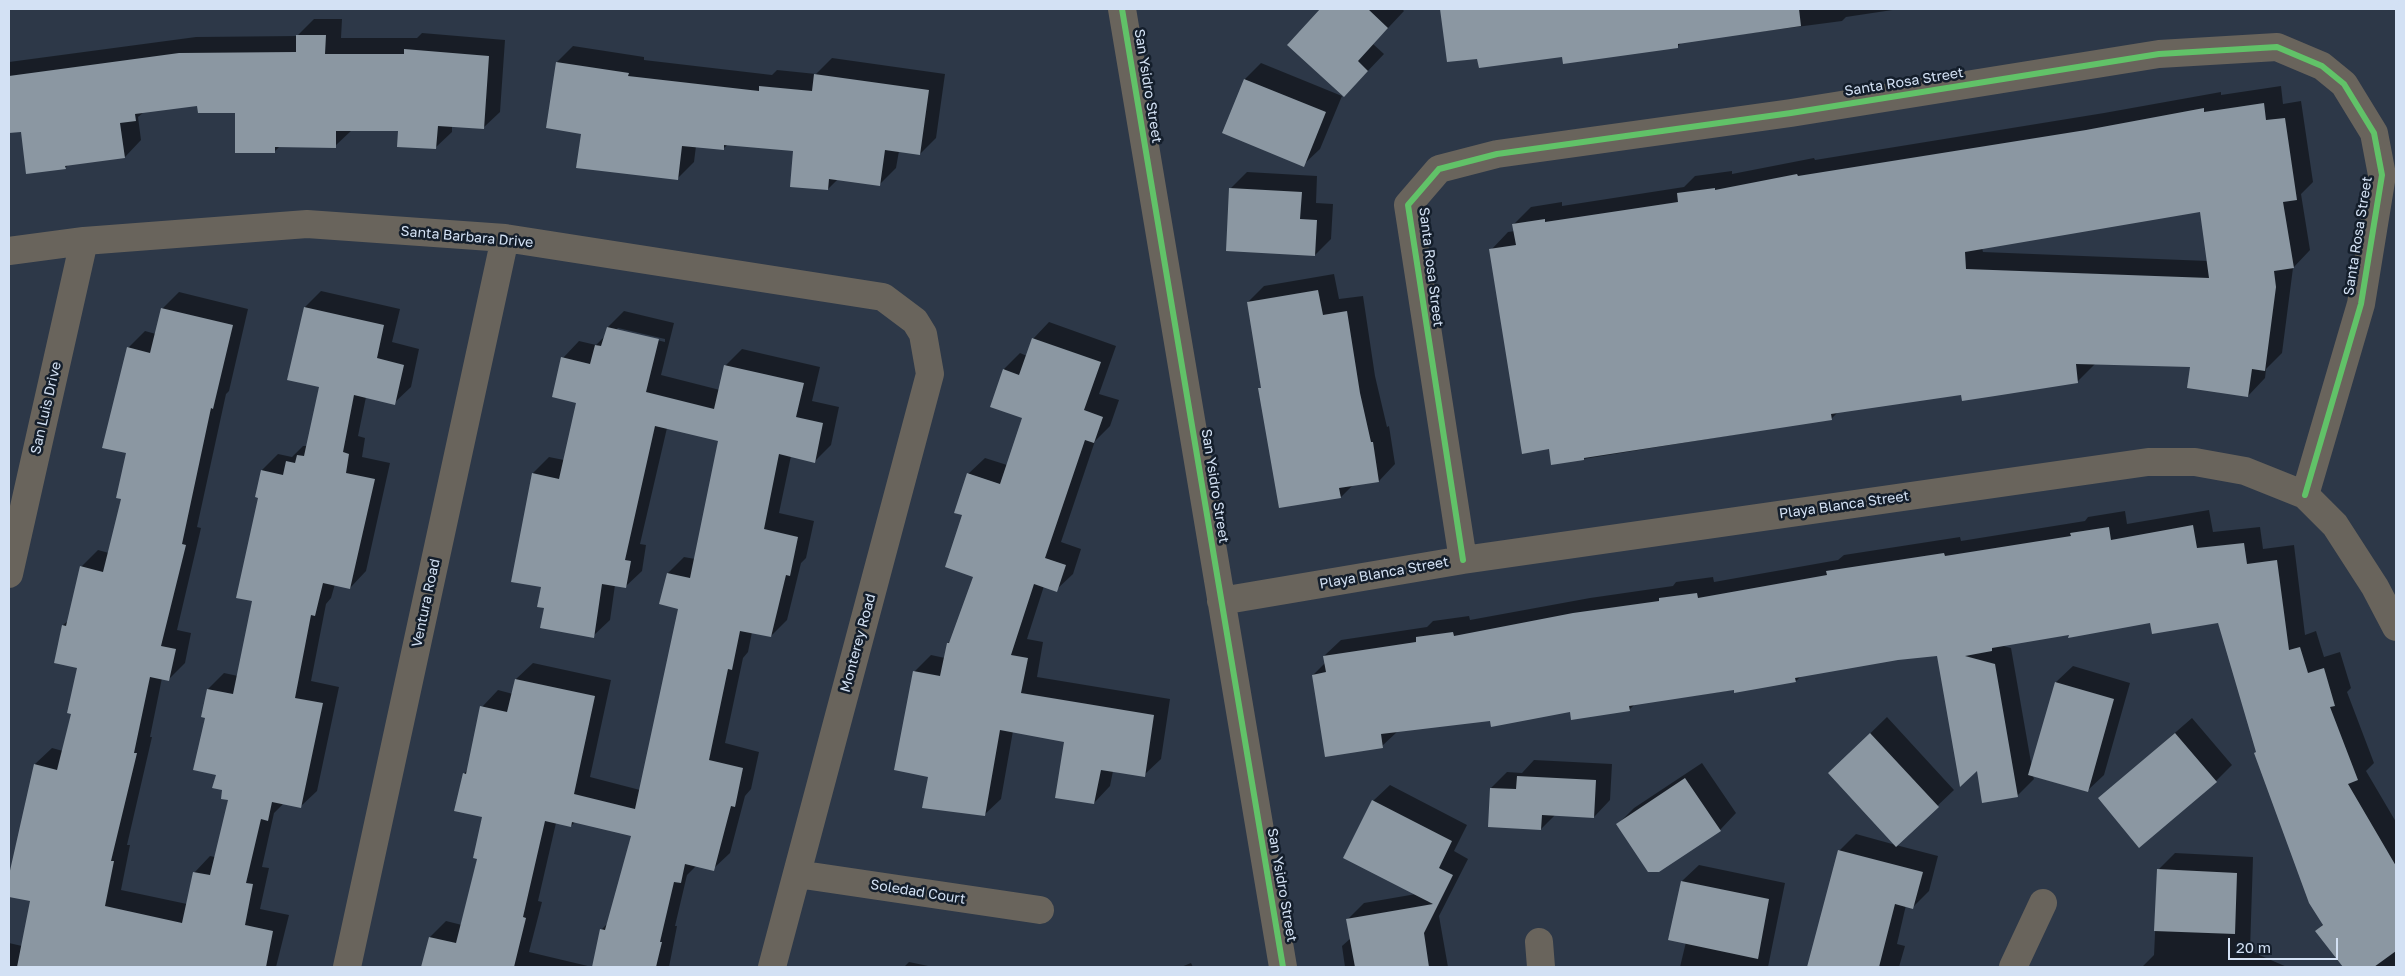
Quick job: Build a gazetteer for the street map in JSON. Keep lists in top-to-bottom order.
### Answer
{
  "streets": {
    "street": [
      "Santa Rosa Street",
      "San Ysidro Street",
      "Santa Barbara Drive",
      "San Luis Drive",
      "Playa Blanca Street",
      "Ventura Road",
      "Monterey Road",
      "Soledad Court"
    ]
  },
  "crossings": [
    ["Santa Rosa Street", "Playa Blanca Street"],
    ["San Ysidro Street", "Playa Blanca Street"],
    ["Santa Barbara Drive", "San Luis Drive"],
    ["Santa Barbara Drive", "Ventura Road"],
    ["Santa Barbara Drive", "Monterey Road"],
    ["Monterey Road", "Soledad Court"]
  ],
  "scale_bar": "20 m"
}
